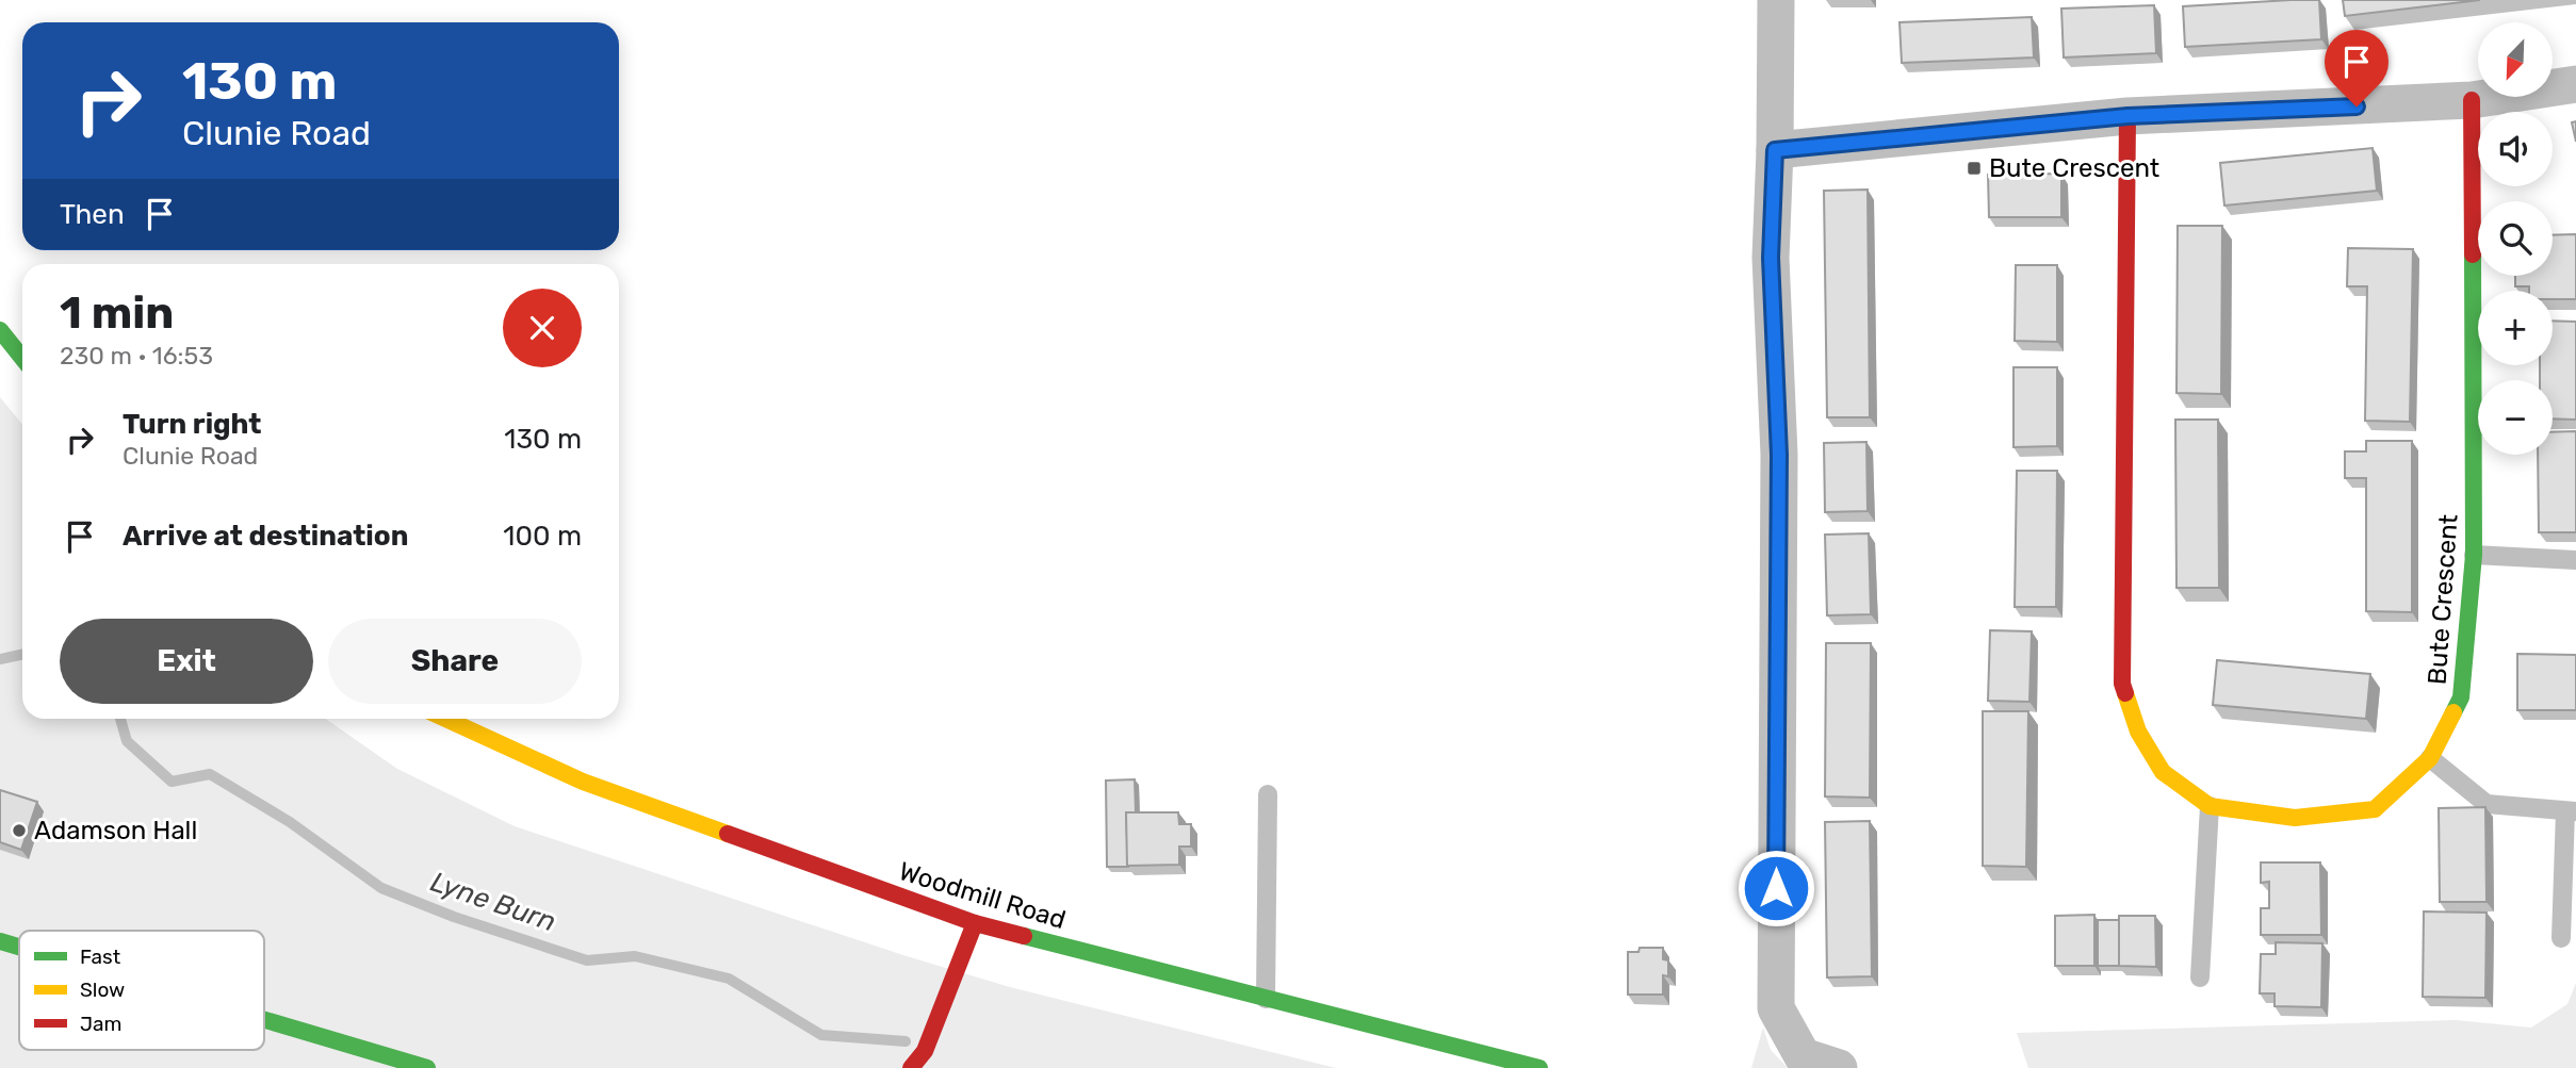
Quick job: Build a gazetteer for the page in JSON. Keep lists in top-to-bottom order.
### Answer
{
  "streets": {
    "street": ["Bute Crescent", "Woodmill Road"]
  },
  "water": ["Lyne Burn"],
  "places": {
    "transit": ["Bute Crescent"],
    "other": ["Adamson Hall"]
  },
  "legend": ["Fast", "Slow", "Jam"],
  "north": "bottom left",
  "page": {
    "map_buttons": ["+", "−"],
    "turn": ["130 m", "Clunie Road"],
    "then": "Then",
    "heading": ["1 min", "230 m · 16:53"],
    "list": [
      {
        "name": "Turn right",
        "note": "Clunie Road",
        "value": "130 m"
      },
      {
        "name": "Arrive at destination",
        "value": "100 m"
      }
    ],
    "buttons": ["Exit", "Share"]
  }
}
